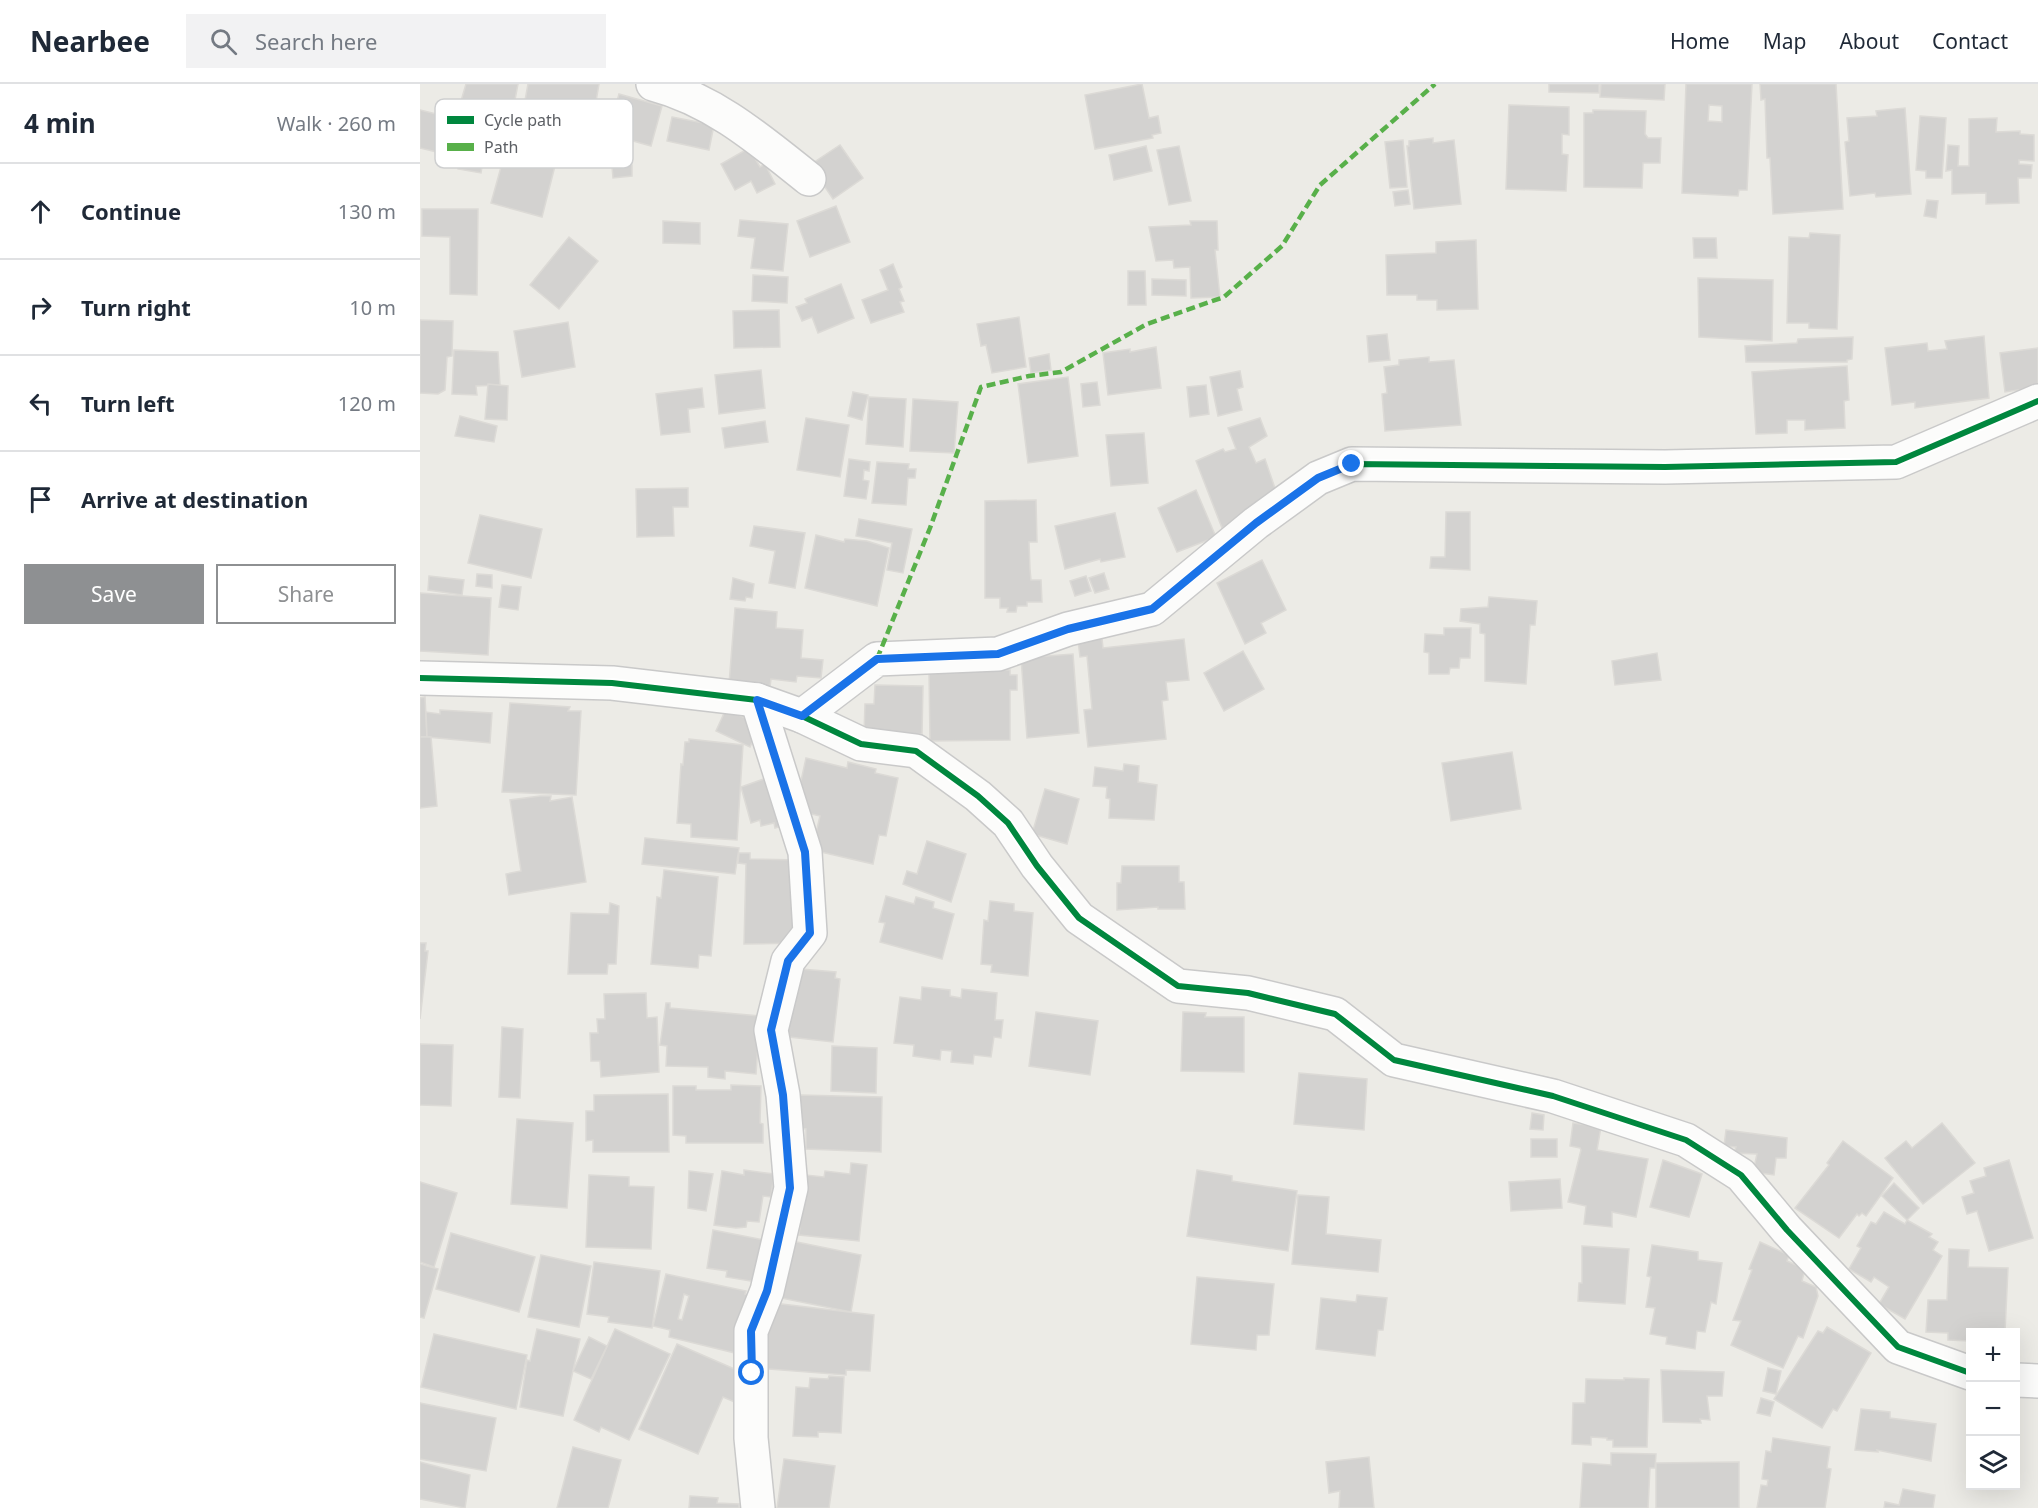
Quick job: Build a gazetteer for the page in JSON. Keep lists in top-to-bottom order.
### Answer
{
  "legend": ["Cycle path", "Path"],
  "page": {
    "header": "Nearbee",
    "search": "Search here",
    "nav": [
      "Home",
      "Map",
      "About",
      "Contact"
    ],
    "heading": ["4 min", "Walk · 260 m"],
    "list": [
      ["Continue", "130 m"],
      ["Turn right", "10 m"],
      ["Turn left", "120 m"],
      "Arrive at destination"
    ],
    "buttons": ["Save", "Share"],
    "map_buttons": ["+", "−"]
  }
}
